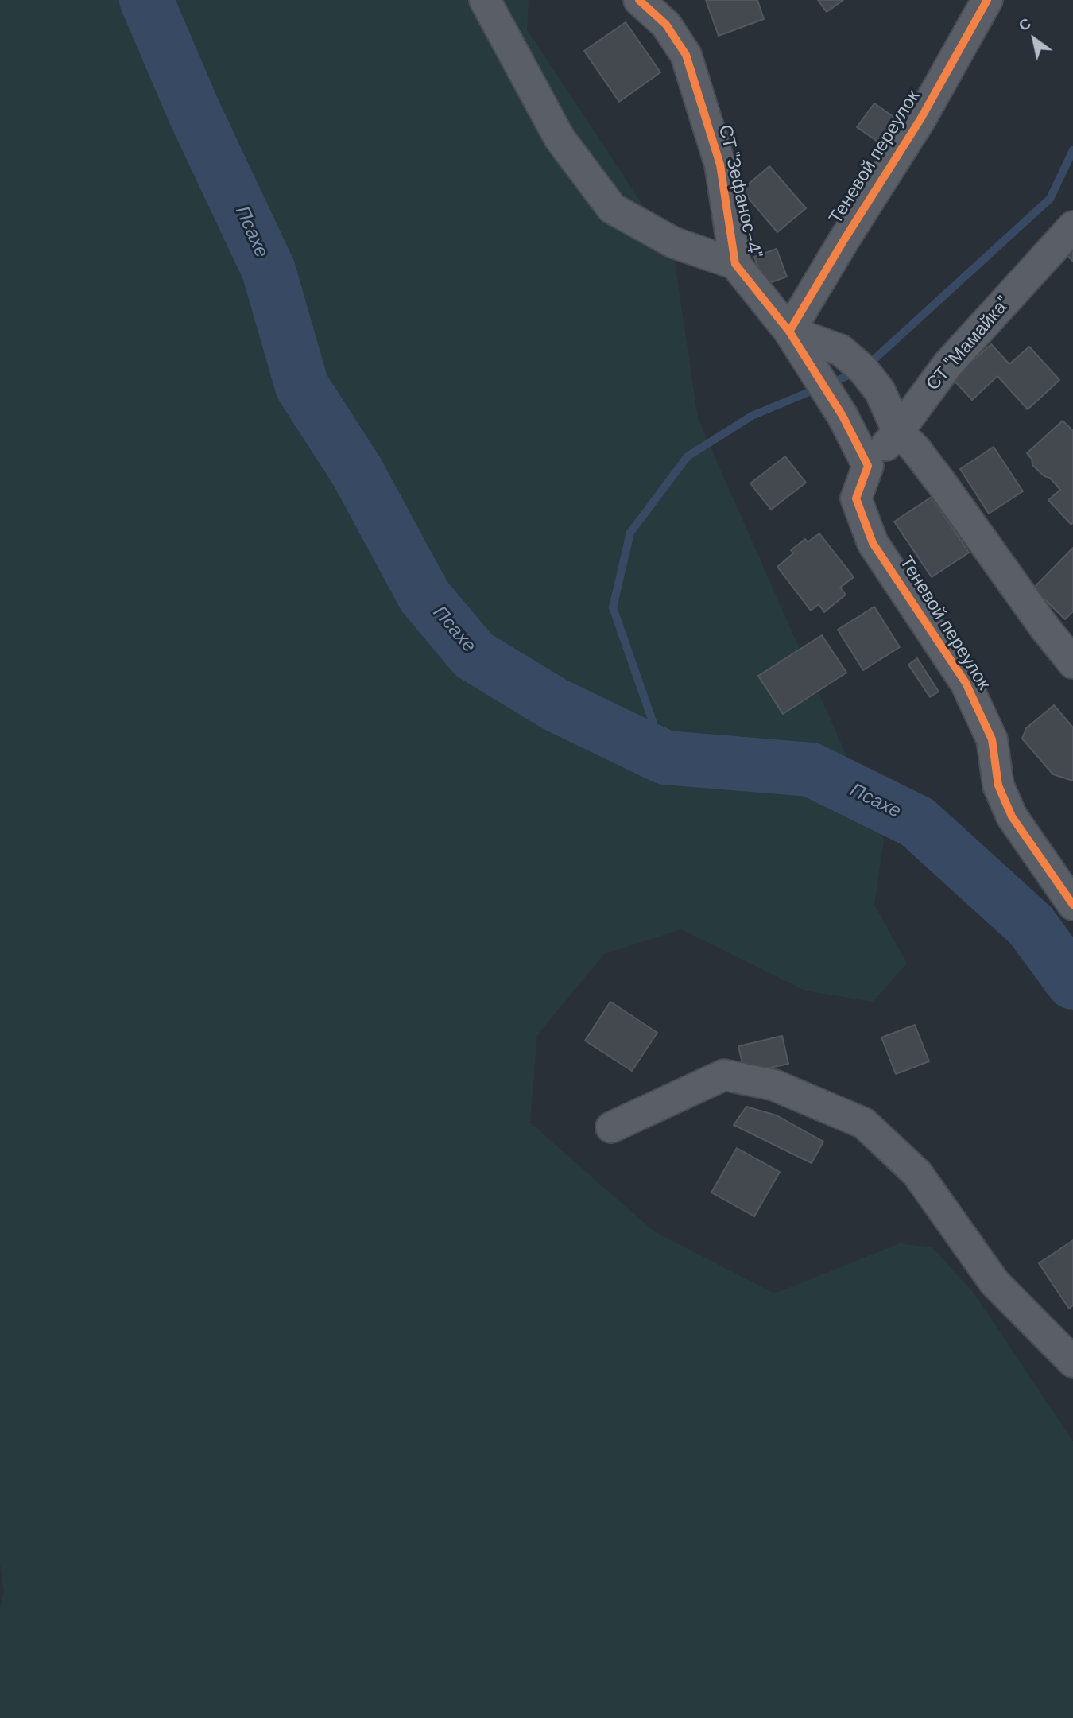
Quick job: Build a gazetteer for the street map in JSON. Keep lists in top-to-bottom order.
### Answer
{
  "streets": {
    "street": ["Теневой переулок", "СТ \"Зефанос-4\"", "СТ \"Мамайка\""]
  },
  "crossings": [
    ["Теневой переулок", "СТ \"Зефанос-4\""],
    ["Теневой переулок", "СТ \"Мамайка\""],
    ["СТ \"Зефанос-4\"", "СТ \"Мамайка\""]
  ],
  "water": ["Псахе"],
  "north": "top left"
}
